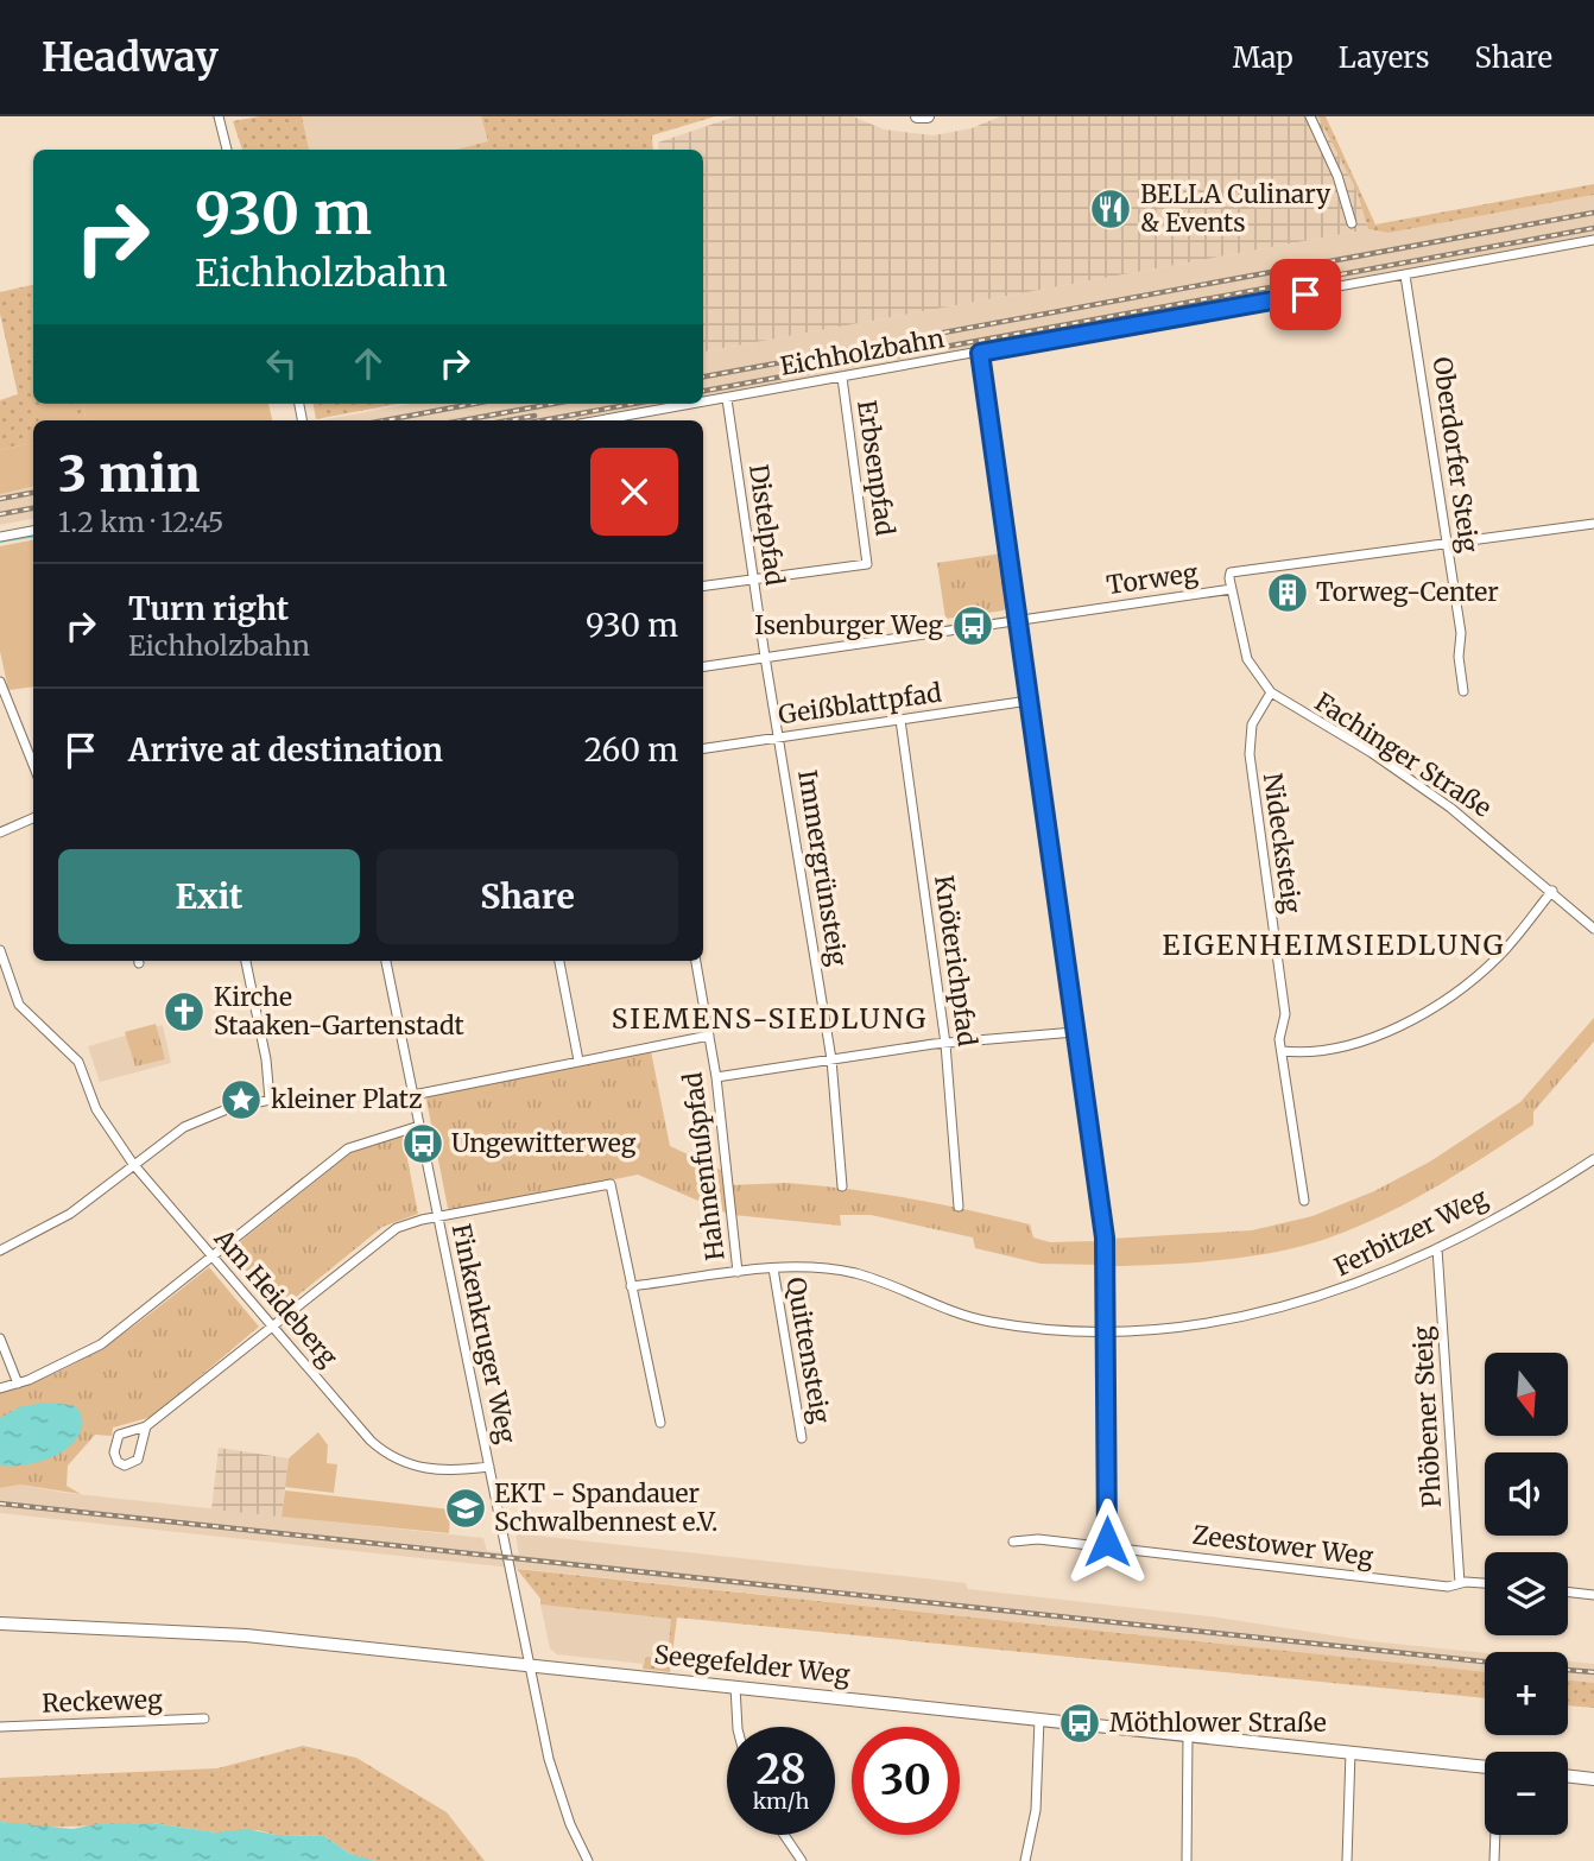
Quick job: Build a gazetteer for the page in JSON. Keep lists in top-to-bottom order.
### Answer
{
  "streets": {
    "street": [
      "Eichholzbahn",
      "Oberdorfer Steig",
      "Erbsenpfad",
      "Distelpfad",
      "Torweg",
      "Geißblattpfad",
      "Fachinger Straße",
      "Nidecksteig",
      "Immergrünsteig",
      "Knöterichpfad",
      "Hahnenfußpfad",
      "Ferbitzer Weg",
      "Am Heideberg",
      "Finkenkruger Weg",
      "Quittensteig",
      "Phöbener Steig",
      "Zeestower Weg",
      "Seegefelder Weg",
      "Reckeweg"
    ]
  },
  "crossings": [
    ["Eichholzbahn", "Oberdorfer Steig"],
    ["Eichholzbahn", "Erbsenpfad"],
    ["Eichholzbahn", "Distelpfad"],
    ["Oberdorfer Steig", "Torweg"],
    ["Erbsenpfad", "Distelpfad"],
    ["Distelpfad", "Torweg"],
    ["Distelpfad", "Immergrünsteig"],
    ["Torweg", "Fachinger Straße"],
    ["Torweg", "Immergrünsteig"],
    ["Geißblattpfad", "Immergrünsteig"],
    ["Geißblattpfad", "Knöterichpfad"],
    ["Fachinger Straße", "Nidecksteig"],
    ["Hahnenfußpfad", "Ferbitzer Weg"],
    ["Ferbitzer Weg", "Quittensteig"],
    ["Ferbitzer Weg", "Phöbener Steig"],
    ["Am Heideberg", "Finkenkruger Weg"],
    ["Finkenkruger Weg", "Seegefelder Weg"],
    ["Phöbener Steig", "Zeestower Weg"]
  ],
  "districts": ["EIGENHEIMSIEDLUNG", "SIEMENS-SIEDLUNG"],
  "places": {
    "restaurant": ["BELLA Culinary & Events"],
    "building": ["Torweg-Center"],
    "bus stop": ["Isenburger Weg", "Ungewitterweg", "Möthlower Straße"],
    "church": ["Kirche Staaken-Gartenstadt"],
    "place": ["kleiner Platz"],
    "school or university": ["EKT - Spandauer Schwalbennest e.V."]
  },
  "north": "bottom",
  "page": {
    "header": "Headway",
    "nav": ["Map", "Layers", "Share"],
    "turn": ["930 m", "Eichholzbahn"],
    "heading": ["3 min", "1.2 km · 12:45"],
    "list": [
      {
        "name": "Turn right",
        "note": "Eichholzbahn",
        "value": "930 m"
      },
      {
        "name": "Arrive at destination",
        "value": "260 m"
      }
    ],
    "buttons": ["Exit", "Share"],
    "map_buttons": ["+", "−"],
    "speed": "28 km/h",
    "limit": "30"
  }
}
